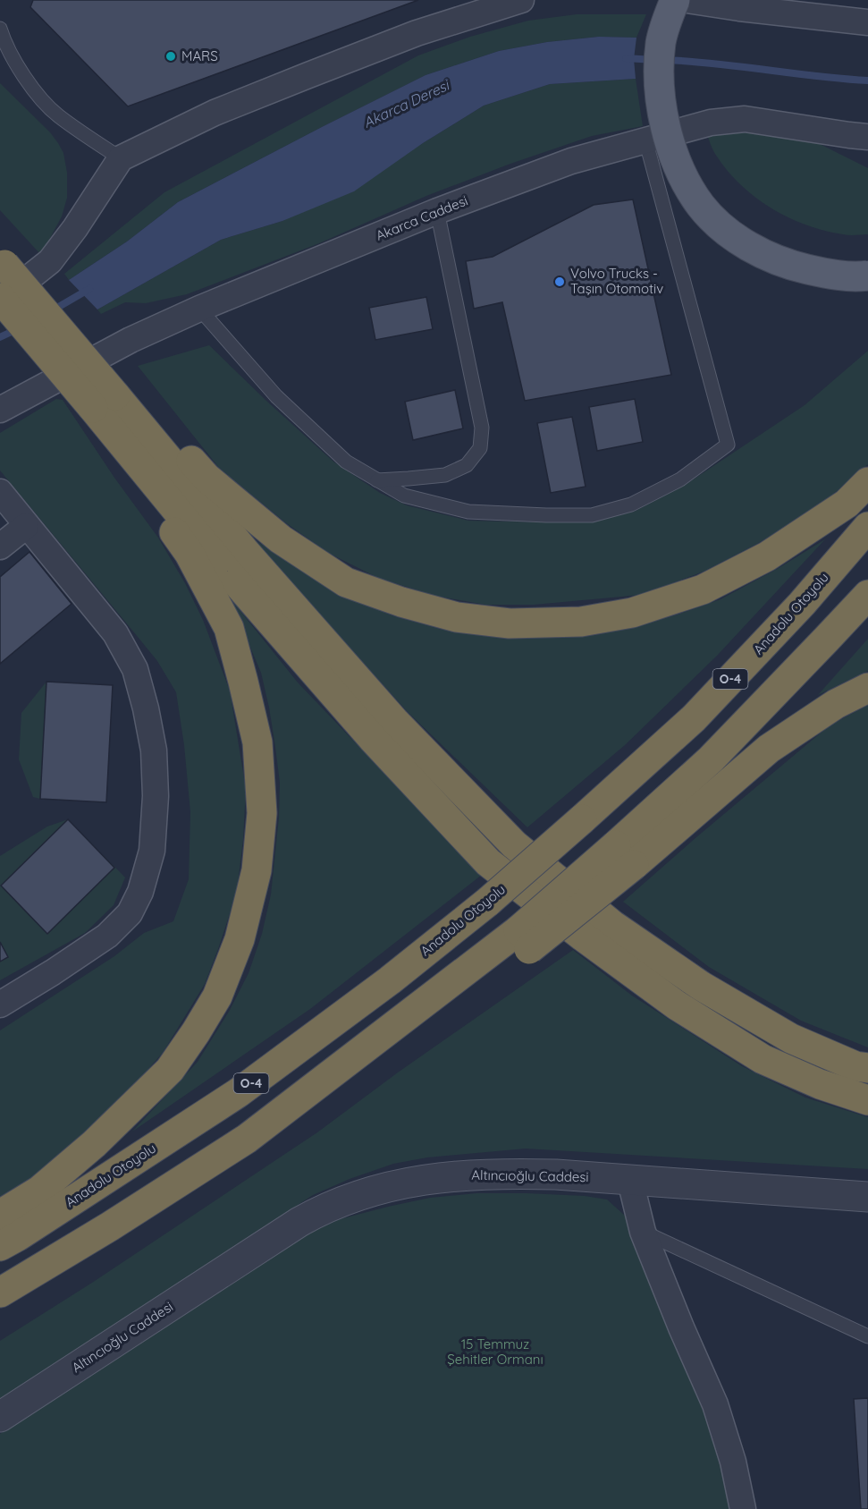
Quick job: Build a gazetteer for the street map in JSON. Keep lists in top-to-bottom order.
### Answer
{
  "streets": {
    "highway": ["Anadolu Otoyolu", "O-4"],
    "street": ["Akarca Caddesi", "Altıncıoğlu Caddesi"]
  },
  "water": ["Akarca Deresi"],
  "parks": ["15 Temmuz Şehitler Ormanı"],
  "places": ["MARS", "Volvo Trucks - Taşın Otomotiv"]
}
